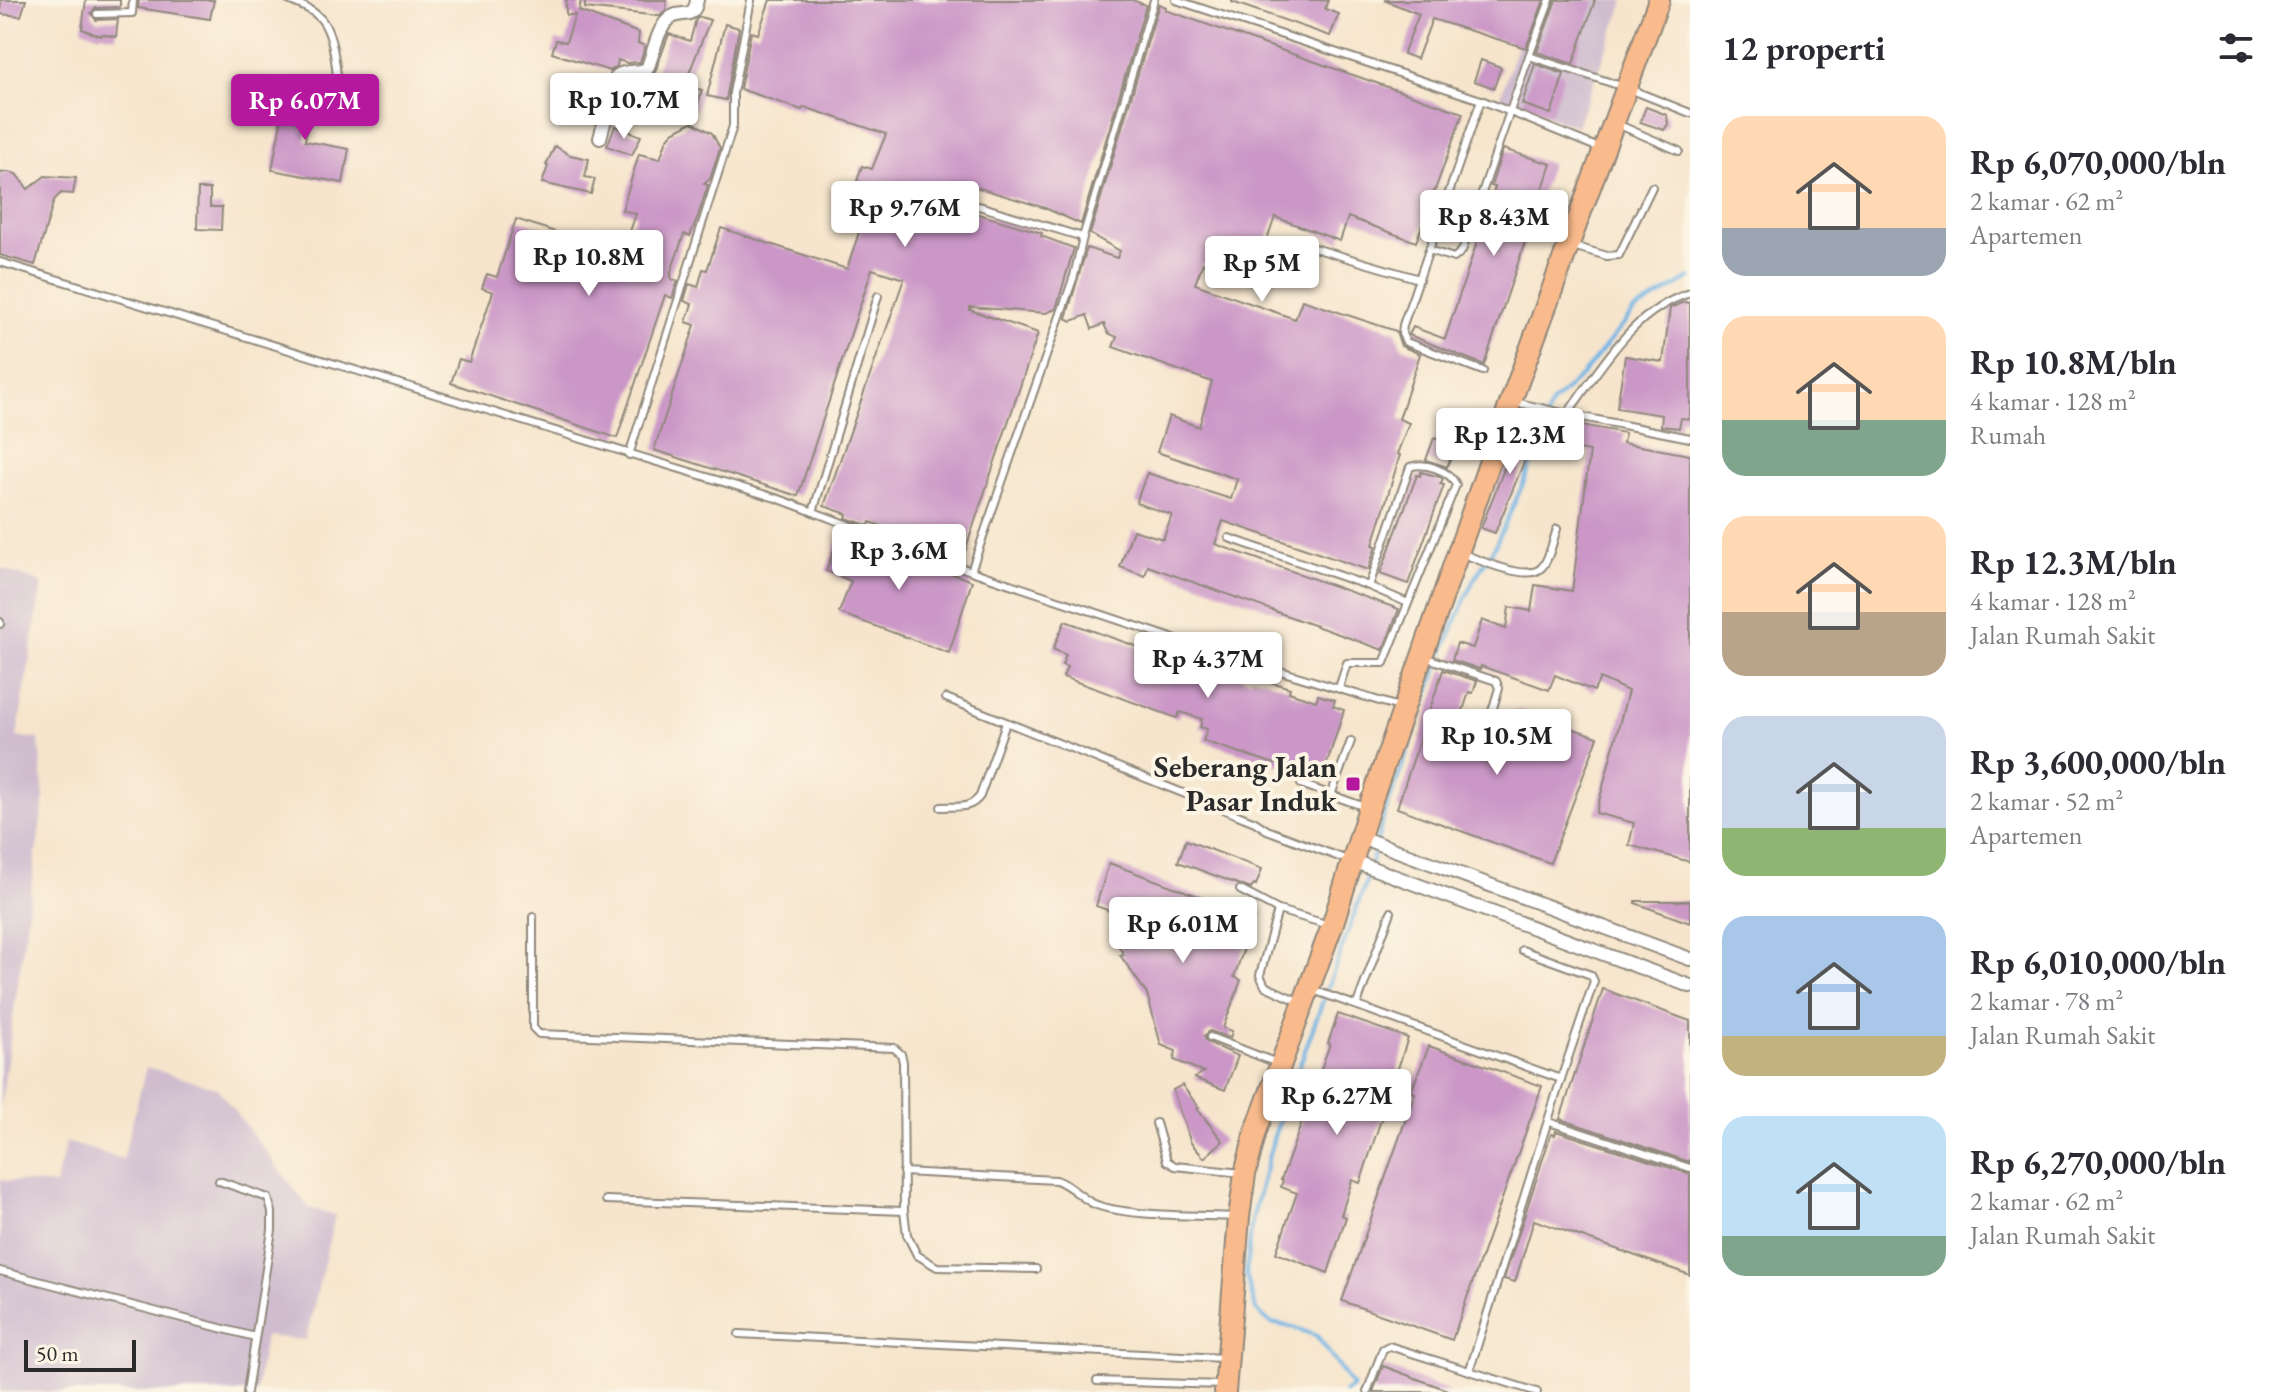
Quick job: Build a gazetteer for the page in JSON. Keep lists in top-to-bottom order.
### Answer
{
  "places": {
    "transit": ["Seberang Jalan Pasar Induk"]
  },
  "scale_bar": "50 m",
  "page": {
    "heading": "12 properti",
    "price": [
      "Rp 10.7M",
      "Rp 6.07M",
      "Rp 9.76M",
      "Rp 8.43M",
      "Rp 10.8M",
      "Rp 5M",
      "Rp 12.3M",
      "Rp 3.6M",
      "Rp 4.37M",
      "Rp 10.5M",
      "Rp 6.01M",
      "Rp 6.27M"
    ],
    "list": [
      {
        "name": "Rp 6,070,000/bln",
        "note": "2 kamar · 62 m² · Apartemen"
      },
      {
        "name": "Rp 10.8M/bln",
        "note": "4 kamar · 128 m² · Rumah"
      },
      {
        "name": "Rp 12.3M/bln",
        "note": "4 kamar · 128 m² · Jalan Rumah Sakit"
      },
      {
        "name": "Rp 3,600,000/bln",
        "note": "2 kamar · 52 m² · Apartemen"
      },
      {
        "name": "Rp 6,010,000/bln",
        "note": "2 kamar · 78 m² · Jalan Rumah Sakit"
      },
      {
        "name": "Rp 6,270,000/bln",
        "note": "2 kamar · 62 m² · Jalan Rumah Sakit"
      }
    ],
    "scale": "50 m"
  }
}
